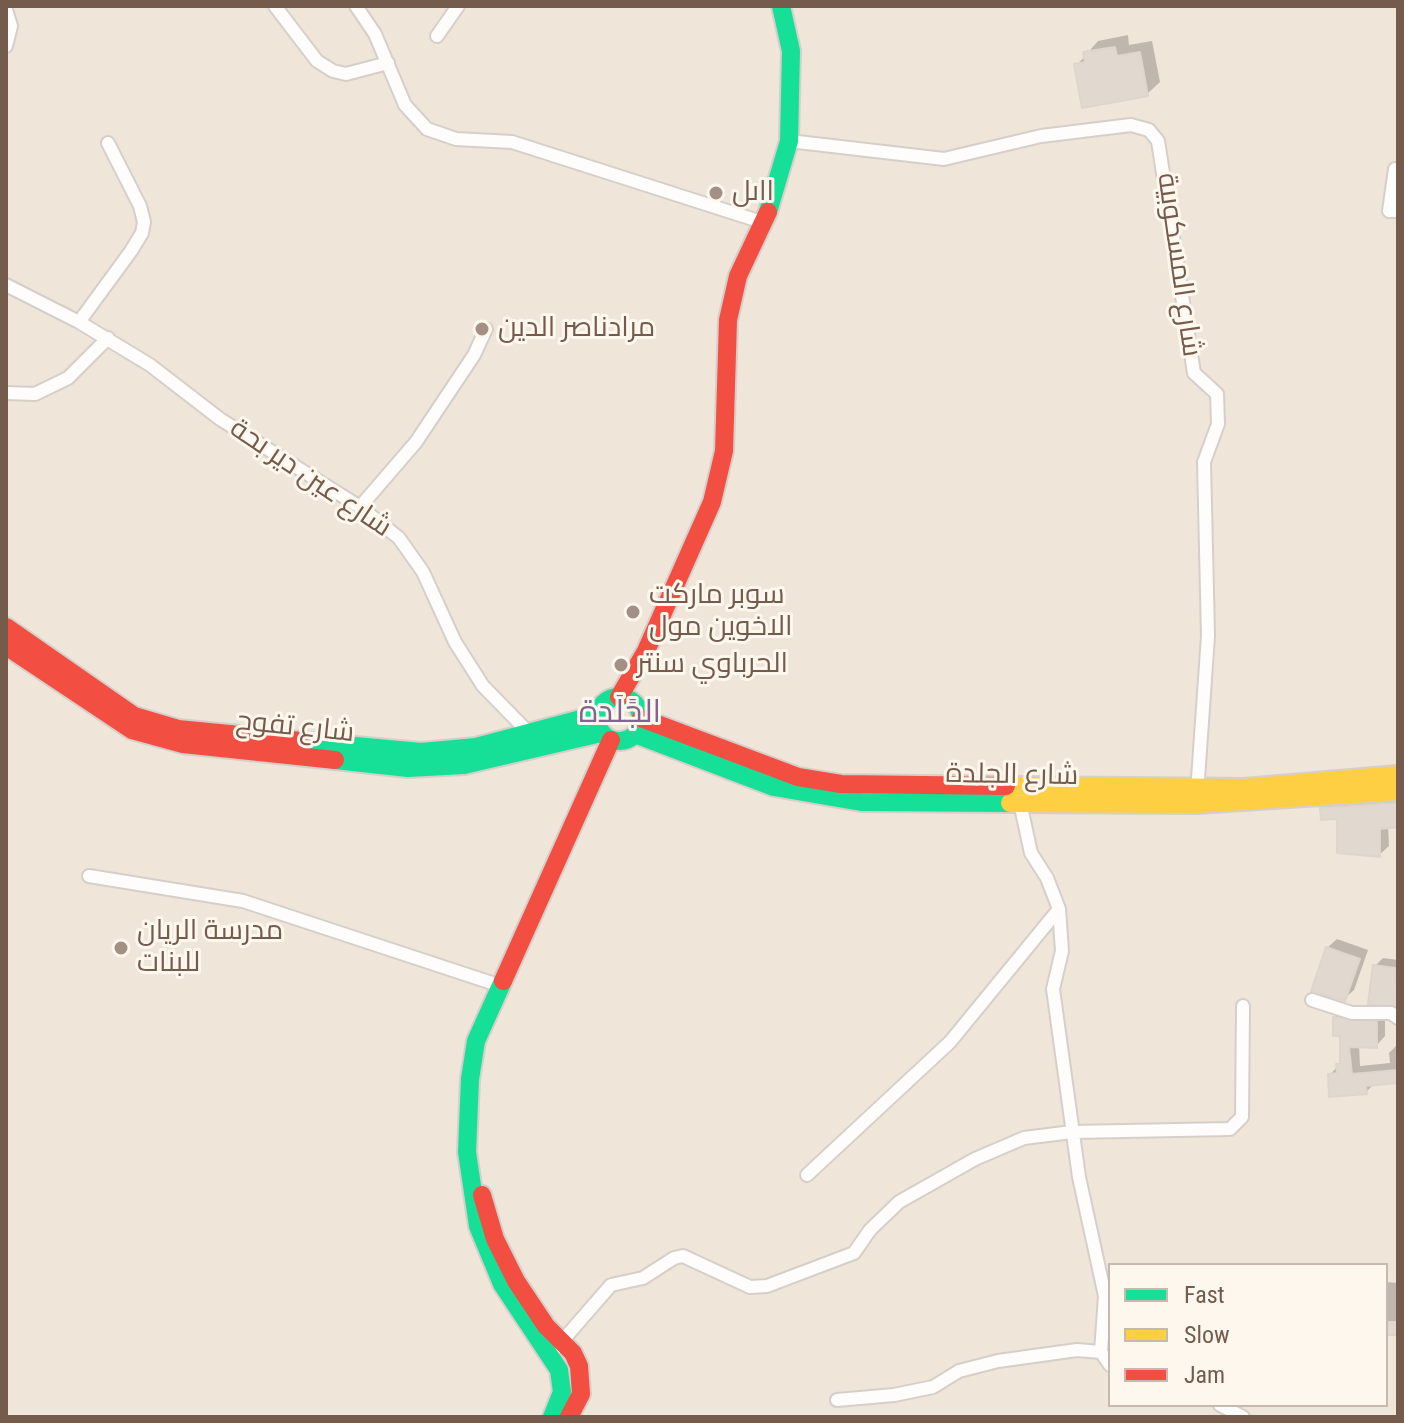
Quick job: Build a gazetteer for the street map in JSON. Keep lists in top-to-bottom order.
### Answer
{
  "streets": {
    "street": [
      "شارع المسكوبية",
      "شارع عين دير بحة",
      "شارع تفوح",
      "شارع الجلدة"
    ]
  },
  "crossings": [
    ["شارع المسكوبية", "شارع الجلدة"],
    ["شارع عين دير بحة", "شارع تفوح"]
  ],
  "districts": ["الجًلَدة"],
  "places": [
    "ااىل",
    "مرادناصر الدين",
    "سوبر ماركت الاخوين مول",
    "الحرباوي سنتر",
    "مدرسة الريان للبنات"
  ],
  "legend": ["Fast", "Slow", "Jam"]
}
